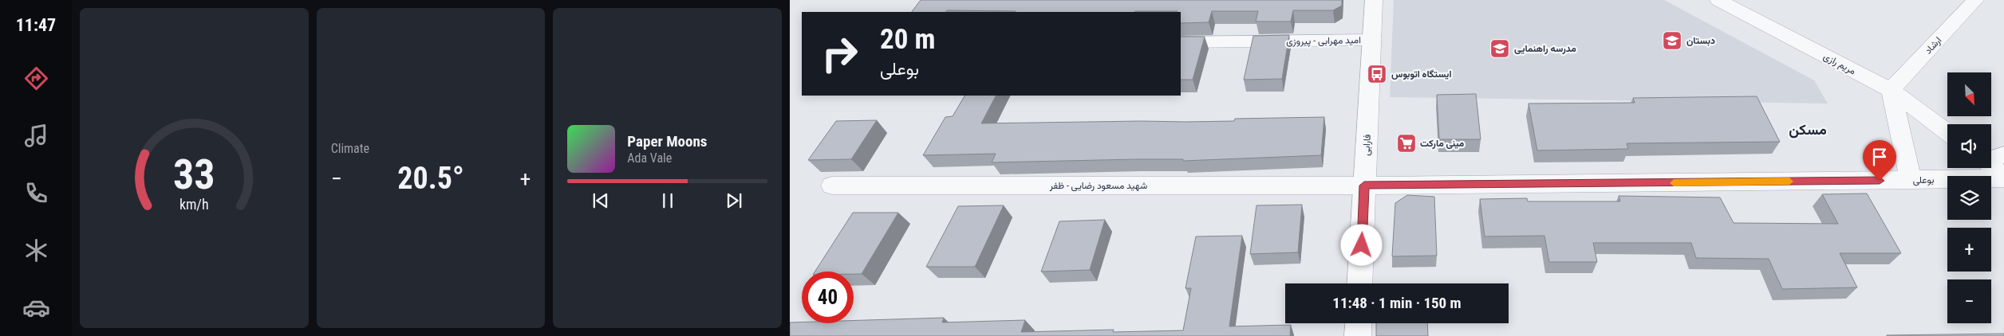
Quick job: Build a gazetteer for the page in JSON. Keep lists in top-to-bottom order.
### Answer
{
  "streets": {
    "street": [
      "امید مهرابی - پیروزی",
      "ارشاد",
      "مریم رازی",
      "فارابی",
      "بوعلی",
      "شهید مسعود رضایی - ظفر"
    ]
  },
  "crossings": [
    ["امید مهرابی - پیروزی", "فارابی"],
    ["ارشاد", "مریم رازی"],
    ["فارابی", "بوعلی"],
    ["فارابی", "شهید مسعود رضایی - ظفر"],
    ["بوعلی", "شهید مسعود رضایی - ظفر"]
  ],
  "districts": ["مسکن"],
  "places": {
    "school or university": ["دبستان", "مدرسه راهنمایی"],
    "bus stop": ["ایستگاه اتوبوس"],
    "supermarket": ["مینی مارکت"]
  },
  "north": "bottom right",
  "page": {
    "tabs": "11:47",
    "tile": "Climate",
    "turn": ["20 m", "بوعلی"],
    "map_buttons": ["+", "−"],
    "song": ["Paper Moons", "Ada Vale"],
    "heat": ["−", "20.5°", "+"],
    "limit": "40",
    "trip": "11:48 · 1 min · 150 m",
    "gauge": ["33", "km/h"]
  }
}
